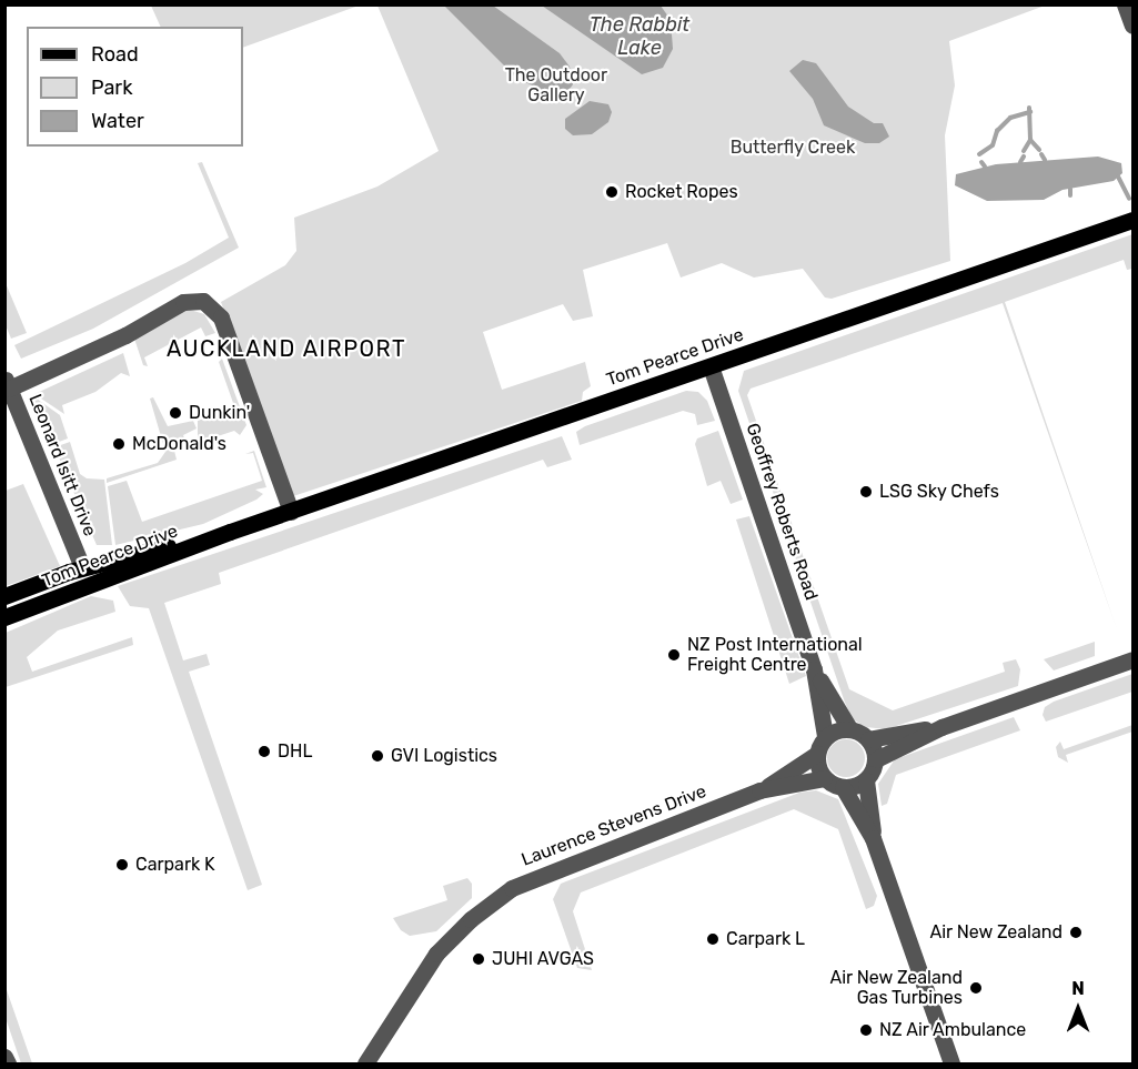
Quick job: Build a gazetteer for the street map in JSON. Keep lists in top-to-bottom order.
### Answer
{
  "streets": {
    "main road": ["Tom Pearce Drive"],
    "street": ["Leonard Isitt Drive", "Geoffrey Roberts Road", "Laurence Stevens Drive"]
  },
  "crossings": [
    ["Tom Pearce Drive", "Leonard Isitt Drive"],
    ["Tom Pearce Drive", "Geoffrey Roberts Road"],
    ["Geoffrey Roberts Road", "Laurence Stevens Drive"]
  ],
  "districts": ["AUCKLAND AIRPORT"],
  "water": ["The Rabbit Lake"],
  "parks": ["The Outdoor Gallery", "Butterfly Creek"],
  "places": [
    "Rocket Ropes",
    "Dunkin'",
    "McDonald's",
    "LSG Sky Chefs",
    "NZ Post International Freight Centre",
    "DHL",
    "GVI Logistics",
    "Carpark K",
    "Air New Zealand",
    "Carpark L",
    "JUHI AVGAS",
    "Air New Zealand Gas Turbines",
    "NZ Air Ambulance"
  ],
  "legend": ["Road", "Park", "Water"],
  "north": "top"
}
